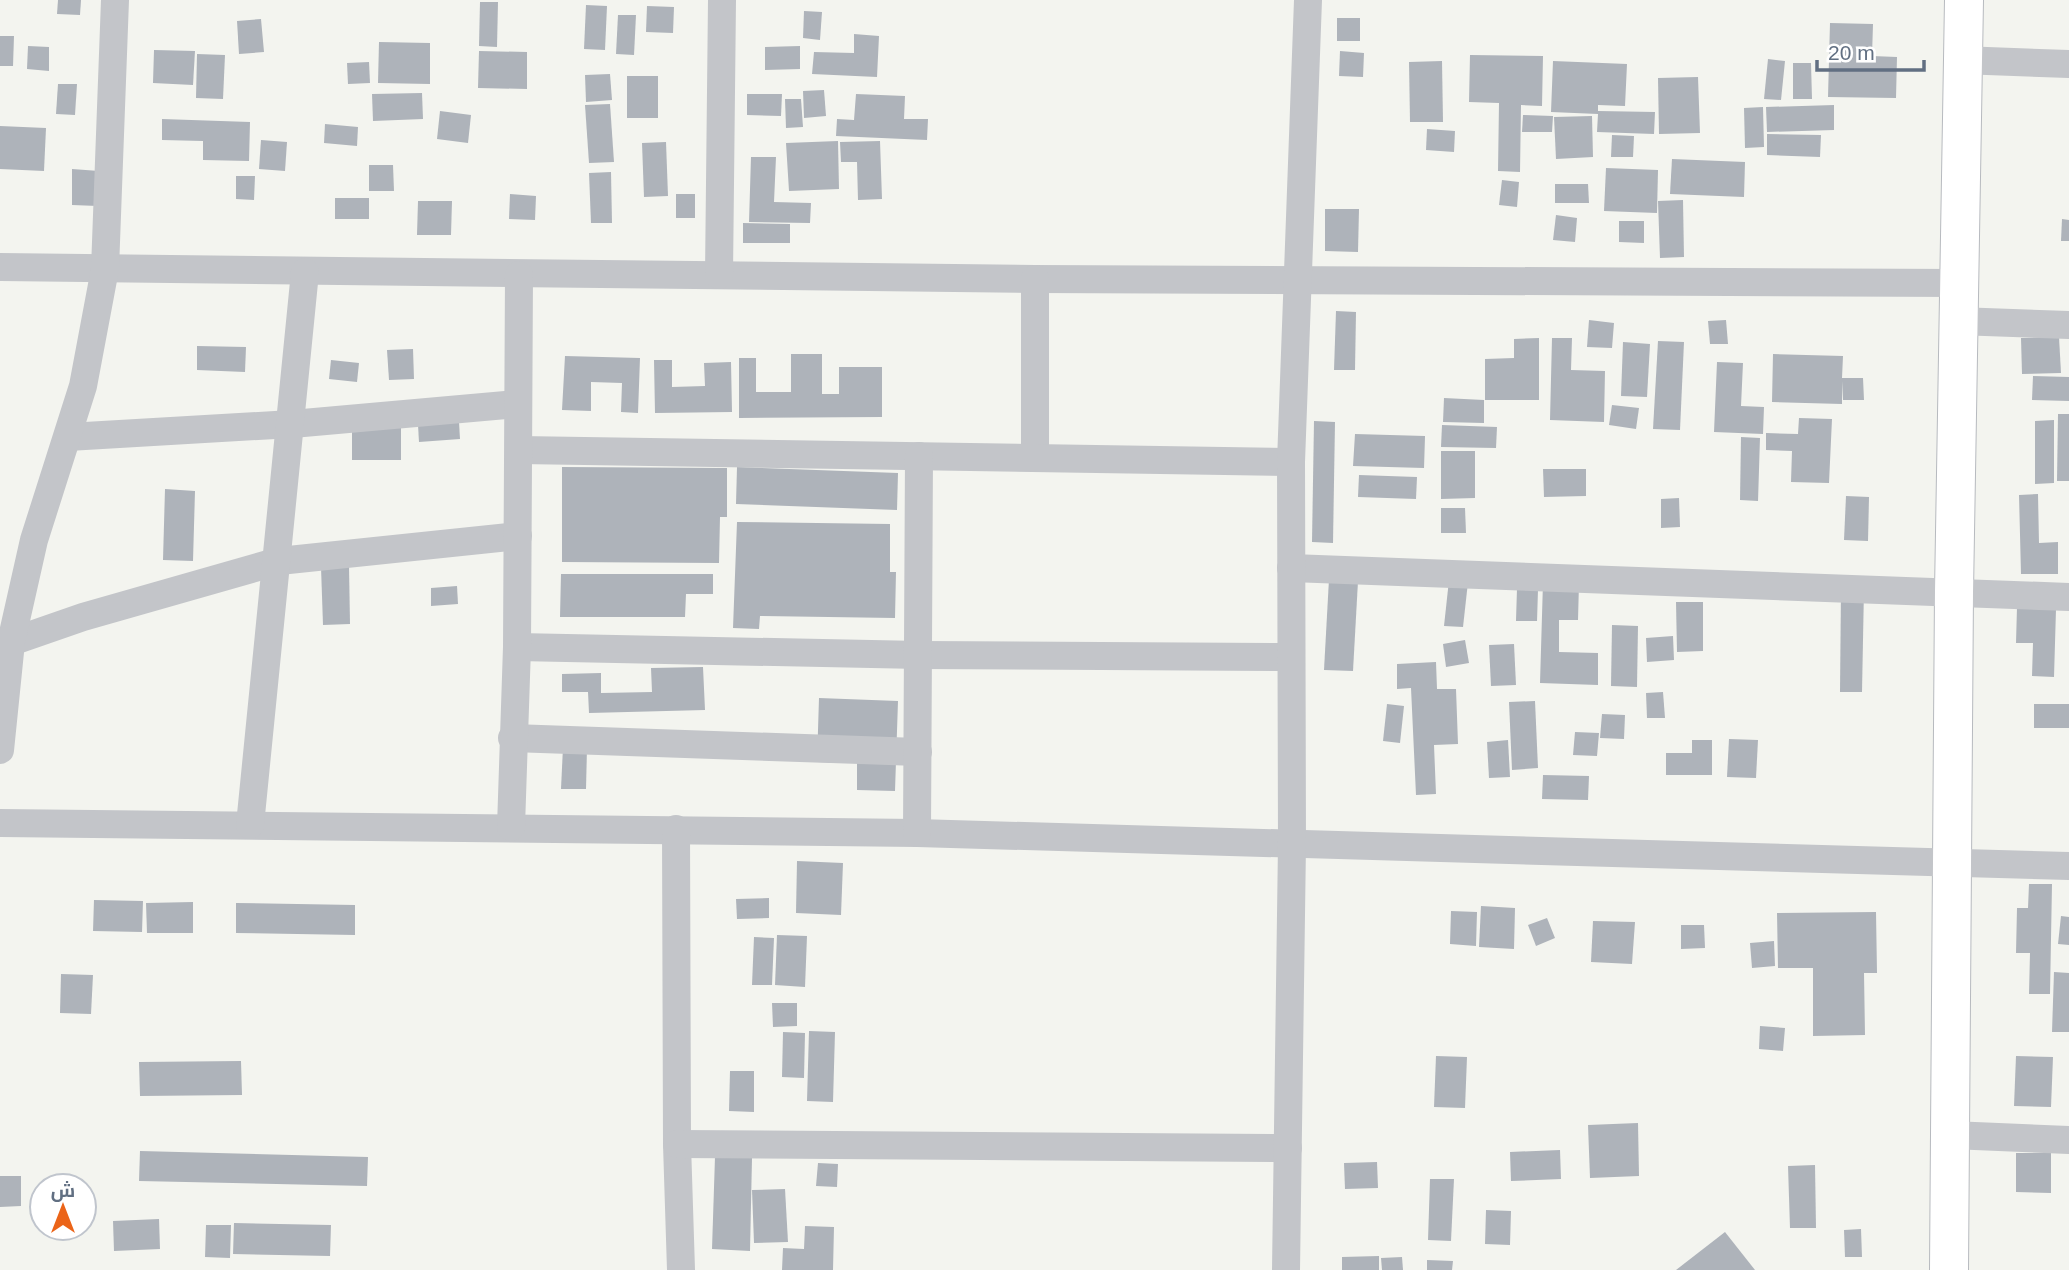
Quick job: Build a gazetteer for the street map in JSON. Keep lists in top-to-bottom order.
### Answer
{
  "scale_bar": "20 m",
  "north": "top"
}
